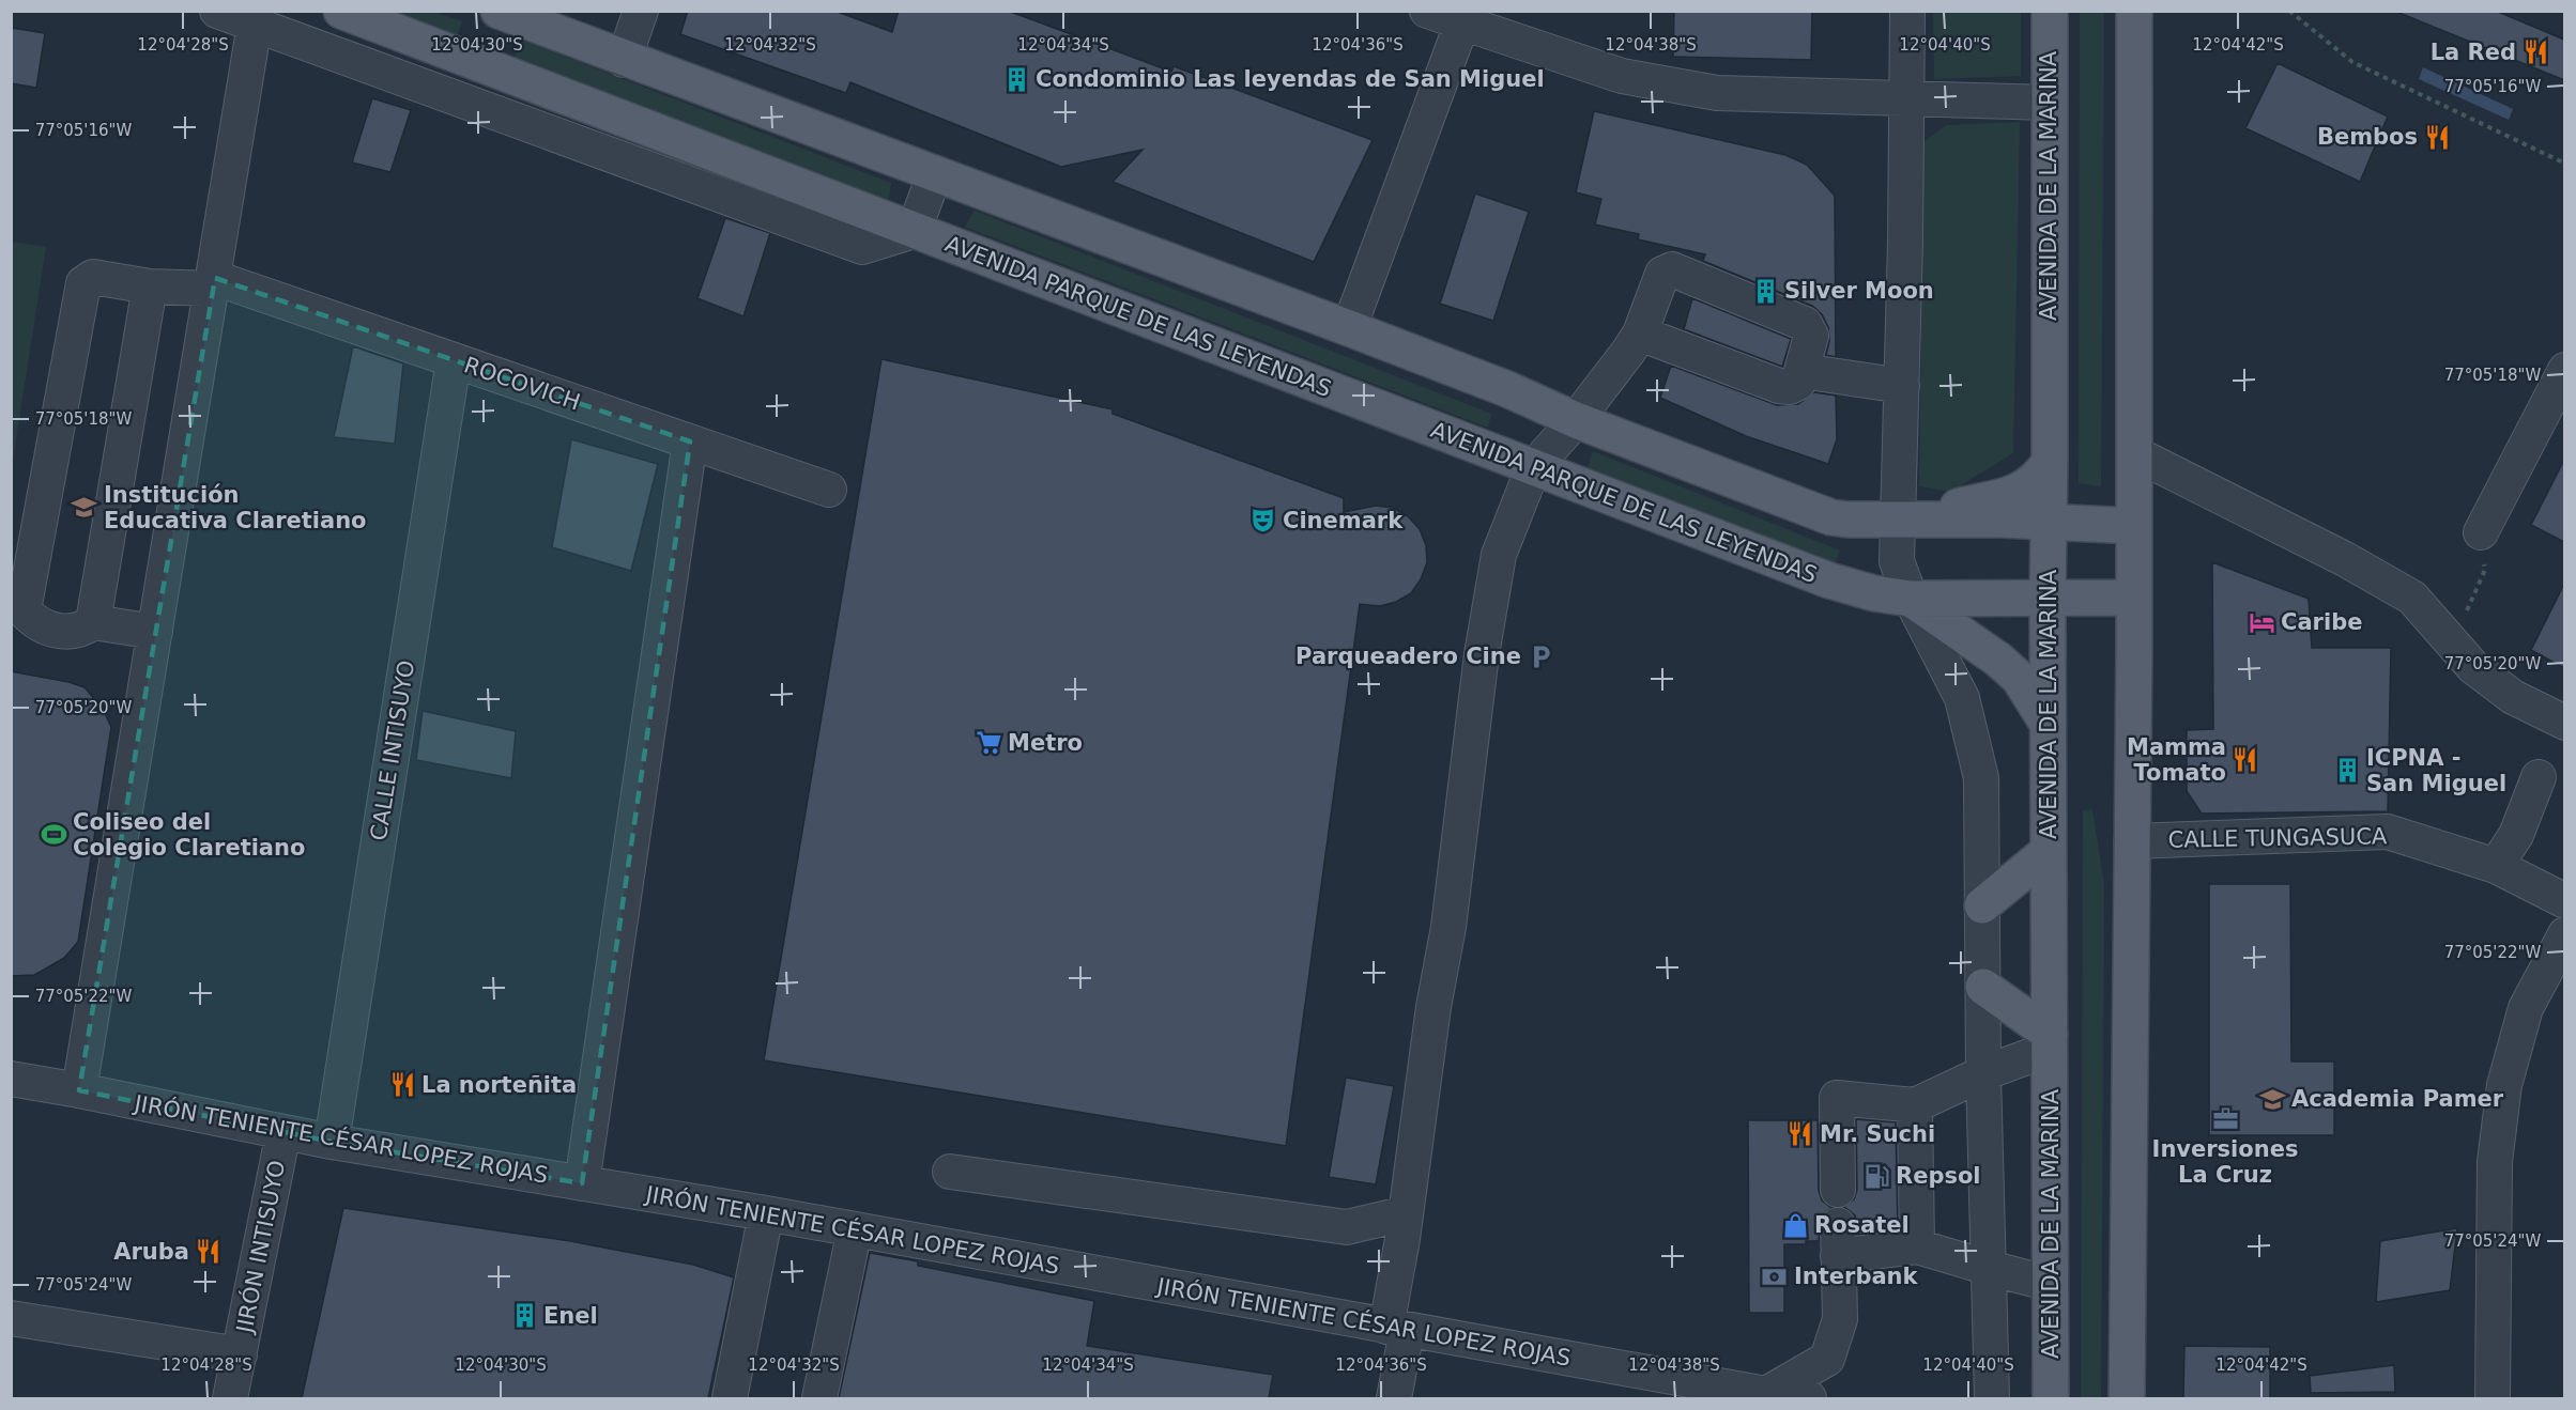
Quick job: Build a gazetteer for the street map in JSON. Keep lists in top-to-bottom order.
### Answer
{
  "streets": {
    "main road": ["AVENIDA DE LA MARINA", "AVENIDA PARQUE DE LAS LEYENDAS"],
    "street": [
      "ROCOVICH",
      "CALLE INTISUYO",
      "CALLE TUNGASUCA",
      "JIRÓN TENIENTE CÉSAR LOPEZ ROJAS",
      "JIRÓN INTISUYO"
    ]
  },
  "crossings": [
    ["AVENIDA DE LA MARINA", "AVENIDA PARQUE DE LAS LEYENDAS"],
    ["ROCOVICH", "CALLE INTISUYO"],
    ["CALLE INTISUYO", "JIRÓN TENIENTE CÉSAR LOPEZ ROJAS"],
    ["JIRÓN TENIENTE CÉSAR LOPEZ ROJAS", "JIRÓN INTISUYO"]
  ],
  "places": {
    "restaurant": [
      "La Red",
      "Bembos",
      "Mamma Tomato",
      "La norteñita",
      "Mr. Suchi",
      "Aruba"
    ],
    "building": [
      "Condominio Las leyendas de San Miguel",
      "Silver Moon",
      "ICPNA - San Miguel",
      "Enel"
    ],
    "school or university": ["Institución Educativa Claretiano", "Academia Pamer"],
    "theatre": ["Cinemark"],
    "hotel": ["Caribe"],
    "parking": ["Parqueadero Cine"],
    "supermarket": ["Metro"],
    "sports": ["Coliseo del Colegio Claretiano"],
    "office": ["Inversiones La Cruz"],
    "fuel station": ["Repsol"],
    "shop": ["Rosatel"],
    "bank": ["Interbank"]
  },
  "coordinates": [
    "12°04'28\"S",
    "12°04'30\"S",
    "12°04'32\"S",
    "12°04'34\"S",
    "12°04'36\"S",
    "12°04'38\"S",
    "12°04'40\"S",
    "12°04'42\"S",
    "77°05'16\"W",
    "77°05'18\"W",
    "77°05'20\"W",
    "77°05'22\"W",
    "77°05'24\"W"
  ]
}
